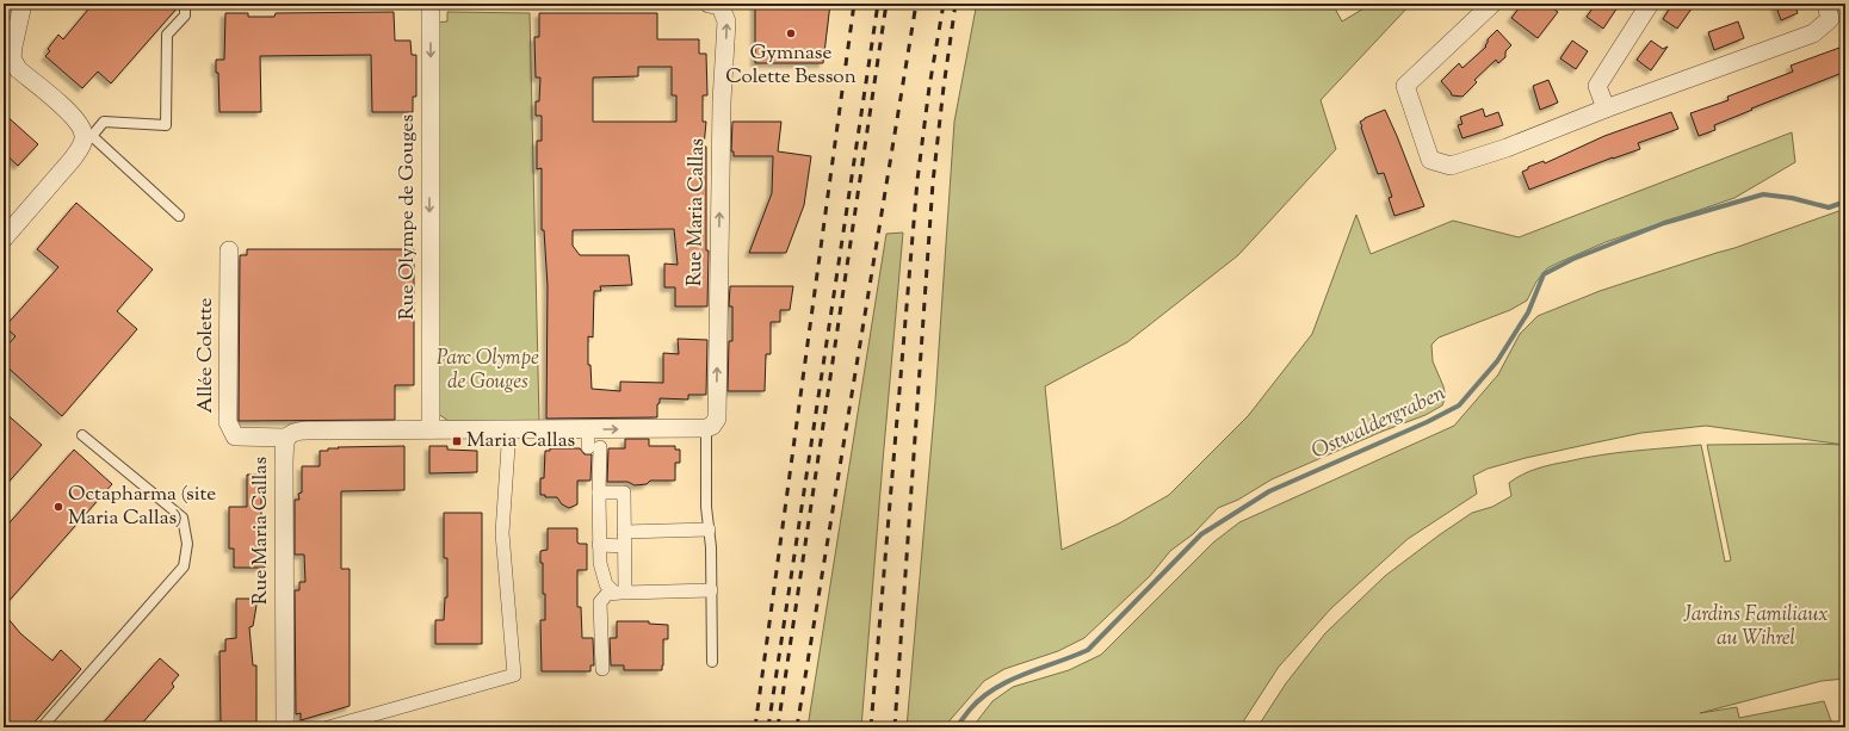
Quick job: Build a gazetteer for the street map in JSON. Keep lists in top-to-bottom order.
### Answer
{
  "streets": {
    "street": ["Rue Maria Callas", "Rue Olympe de Gouges", "Allée Colette"]
  },
  "crossings": [
    ["Rue Maria Callas", "Rue Olympe de Gouges"],
    ["Rue Maria Callas", "Allée Colette"]
  ],
  "one_way": ["Rue Maria Callas", "Rue Olympe de Gouges"],
  "water": ["Ostwaldergraben"],
  "parks": ["Parc Olympe de Gouges", "Jardins Familiaux au Wihrel"],
  "places": {
    "other": ["Gymnase Colette Besson", "Octapharma (site Maria Callas)"],
    "transit": ["Maria Callas"]
  }
}
